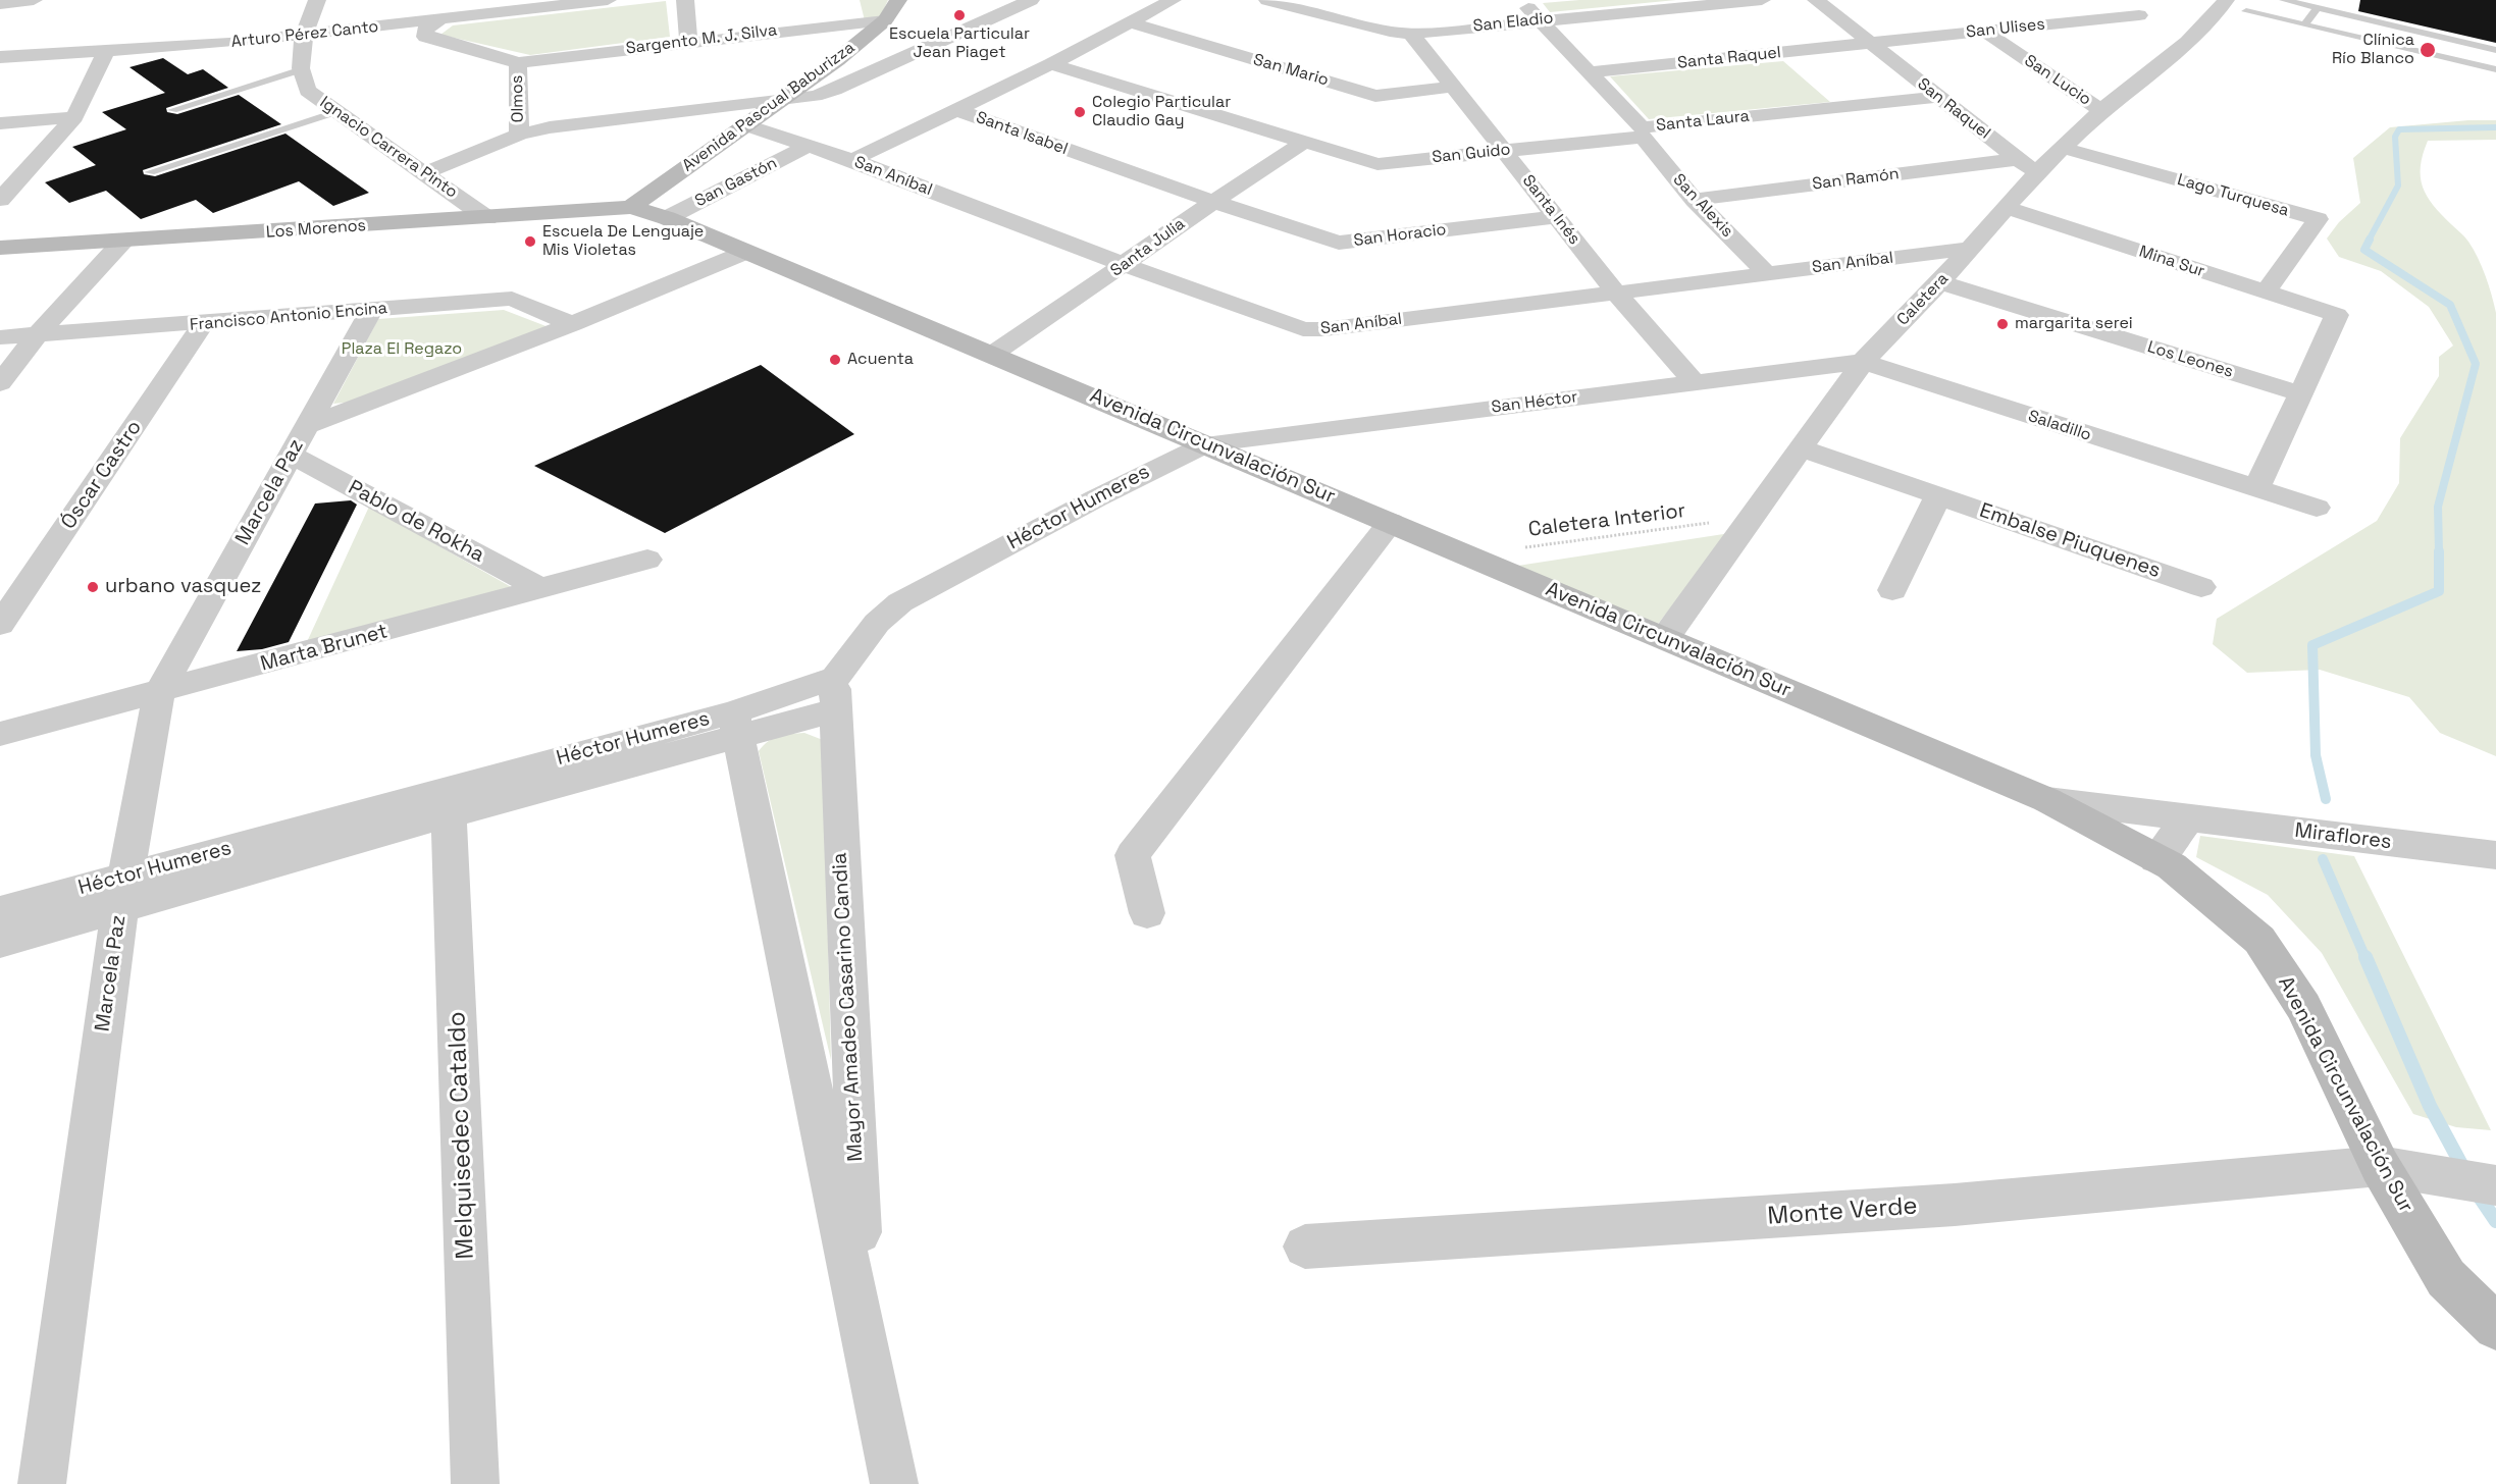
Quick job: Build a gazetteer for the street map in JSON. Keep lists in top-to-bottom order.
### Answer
{
  "streets": {
    "main road": ["Avenida Pascual Baburizza", "Los Morenos", "Avenida Circunvalación Sur"],
    "street": [
      "San Eladio",
      "San Ulises",
      "Arturo Pérez Canto",
      "Sargento M. J. Silva",
      "Santa Raquel",
      "San Mario",
      "San Lucio",
      "Olmos",
      "San Raquel",
      "Santa Laura",
      "Santa Isabel",
      "Ignacio Carrera Pinto",
      "San Guido",
      "San Aníbal",
      "San Ramón",
      "San Gastón",
      "Lago Turquesa",
      "San Alexis",
      "Santa Inés",
      "San Horacio",
      "Santa Julia",
      "Mina Sur",
      "Caletera",
      "Francisco Antonio Encina",
      "Los Leones",
      "San Héctor",
      "Saladillo",
      "Óscar Castro",
      "Marcela Paz",
      "Héctor Humeres",
      "Pablo de Rokha",
      "Embalse Piuquenes",
      "Marta Brunet",
      "Miraflores",
      "Mayor Amadeo Casarino Candia",
      "Melquisedec Cataldo",
      "Monte Verde"
    ],
    "path": ["Caletera Interior"]
  },
  "crossings": [
    ["San Eladio", "Santa Laura"],
    ["San Eladio", "Santa Inés"],
    ["San Ulises", "Santa Raquel"],
    ["San Ulises", "San Lucio"],
    ["San Ulises", "San Raquel"],
    ["Sargento M. J. Silva", "Olmos"],
    ["Sargento M. J. Silva", "Avenida Pascual Baburizza"],
    ["Santa Raquel", "San Raquel"],
    ["Santa Raquel", "Santa Laura"],
    ["San Mario", "Santa Isabel"],
    ["San Mario", "Santa Inés"],
    ["San Lucio", "Caletera"],
    ["Avenida Pascual Baburizza", "San Aníbal"],
    ["Avenida Pascual Baburizza", "Los Morenos"],
    ["Avenida Pascual Baburizza", "Avenida Circunvalación Sur"],
    ["San Raquel", "Santa Laura"],
    ["San Raquel", "San Ramón"],
    ["San Raquel", "Caletera"],
    ["Santa Laura", "San Guido"],
    ["Santa Laura", "San Alexis"],
    ["Santa Isabel", "San Guido"],
    ["Santa Isabel", "San Horacio"],
    ["Santa Isabel", "Santa Julia"],
    ["Ignacio Carrera Pinto", "Los Morenos"],
    ["San Guido", "San Alexis"],
    ["San Guido", "Santa Inés"],
    ["San Guido", "Santa Julia"],
    ["San Aníbal", "San Gastón"],
    ["San Aníbal", "San Alexis"],
    ["San Aníbal", "Santa Inés"],
    ["San Aníbal", "Santa Julia"],
    ["San Aníbal", "Caletera"],
    ["San Ramón", "San Alexis"],
    ["San Ramón", "Caletera"],
    ["San Gastón", "Avenida Circunvalación Sur"],
    ["Lago Turquesa", "Mina Sur"],
    ["Lago Turquesa", "Caletera"],
    ["Santa Inés", "San Horacio"],
    ["Santa Inés", "San Héctor"],
    ["Los Morenos", "Avenida Circunvalación Sur"],
    ["San Horacio", "Santa Julia"],
    ["Santa Julia", "Avenida Circunvalación Sur"],
    ["Mina Sur", "Caletera"],
    ["Mina Sur", "Los Leones"],
    ["Caletera", "Los Leones"],
    ["Caletera", "San Héctor"],
    ["Caletera", "Saladillo"],
    ["Caletera", "Avenida Circunvalación Sur"],
    ["Caletera", "Caletera Interior"],
    ["Caletera", "Embalse Piuquenes"],
    ["Francisco Antonio Encina", "Óscar Castro"],
    ["Francisco Antonio Encina", "Marcela Paz"],
    ["San Héctor", "Saladillo"],
    ["San Héctor", "Avenida Circunvalación Sur"],
    ["San Héctor", "Héctor Humeres"],
    ["Avenida Circunvalación Sur", "Marcela Paz"],
    ["Avenida Circunvalación Sur", "Héctor Humeres"],
    ["Avenida Circunvalación Sur", "Caletera Interior"],
    ["Avenida Circunvalación Sur", "Miraflores"],
    ["Avenida Circunvalación Sur", "Monte Verde"],
    ["Marcela Paz", "Héctor Humeres"],
    ["Marcela Paz", "Pablo de Rokha"],
    ["Marcela Paz", "Marta Brunet"],
    ["Héctor Humeres", "Mayor Amadeo Casarino Candia"],
    ["Héctor Humeres", "Melquisedec Cataldo"],
    ["Pablo de Rokha", "Marta Brunet"]
  ],
  "parks": ["Plaza El Regazo"],
  "places": [
    "Escuela Particular Jean Piaget",
    "Clínica Río Blanco",
    "Colegio Particular Claudio Gay",
    "Escuela De Lenguaje Mis Violetas",
    "margarita serei",
    "Acuenta",
    "urbano vasquez"
  ]
}
